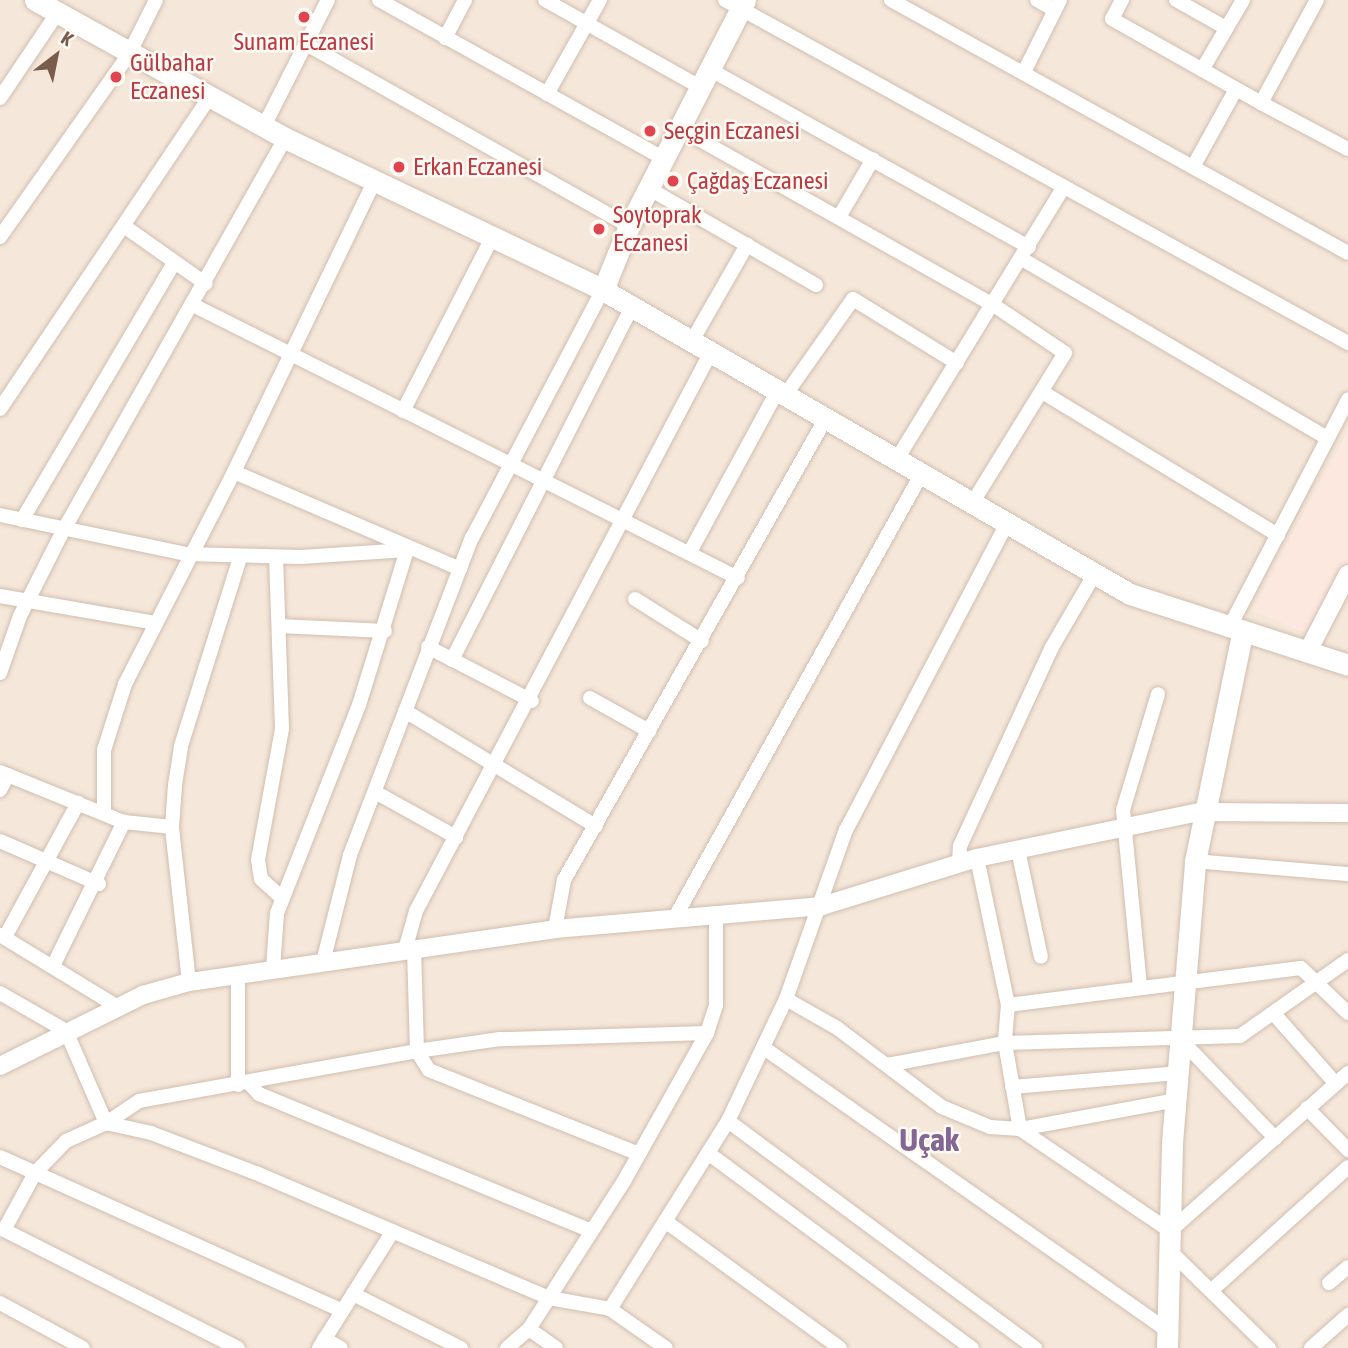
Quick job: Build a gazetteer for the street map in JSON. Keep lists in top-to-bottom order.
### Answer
{
  "districts": ["Uçak"],
  "places": [
    "Sunam Eczanesi",
    "Gülbahar Eczanesi",
    "Seçgin Eczanesi",
    "Erkan Eczanesi",
    "Çağdaş Eczanesi",
    "Soytoprak Eczanesi"
  ],
  "north": "top right"
}
